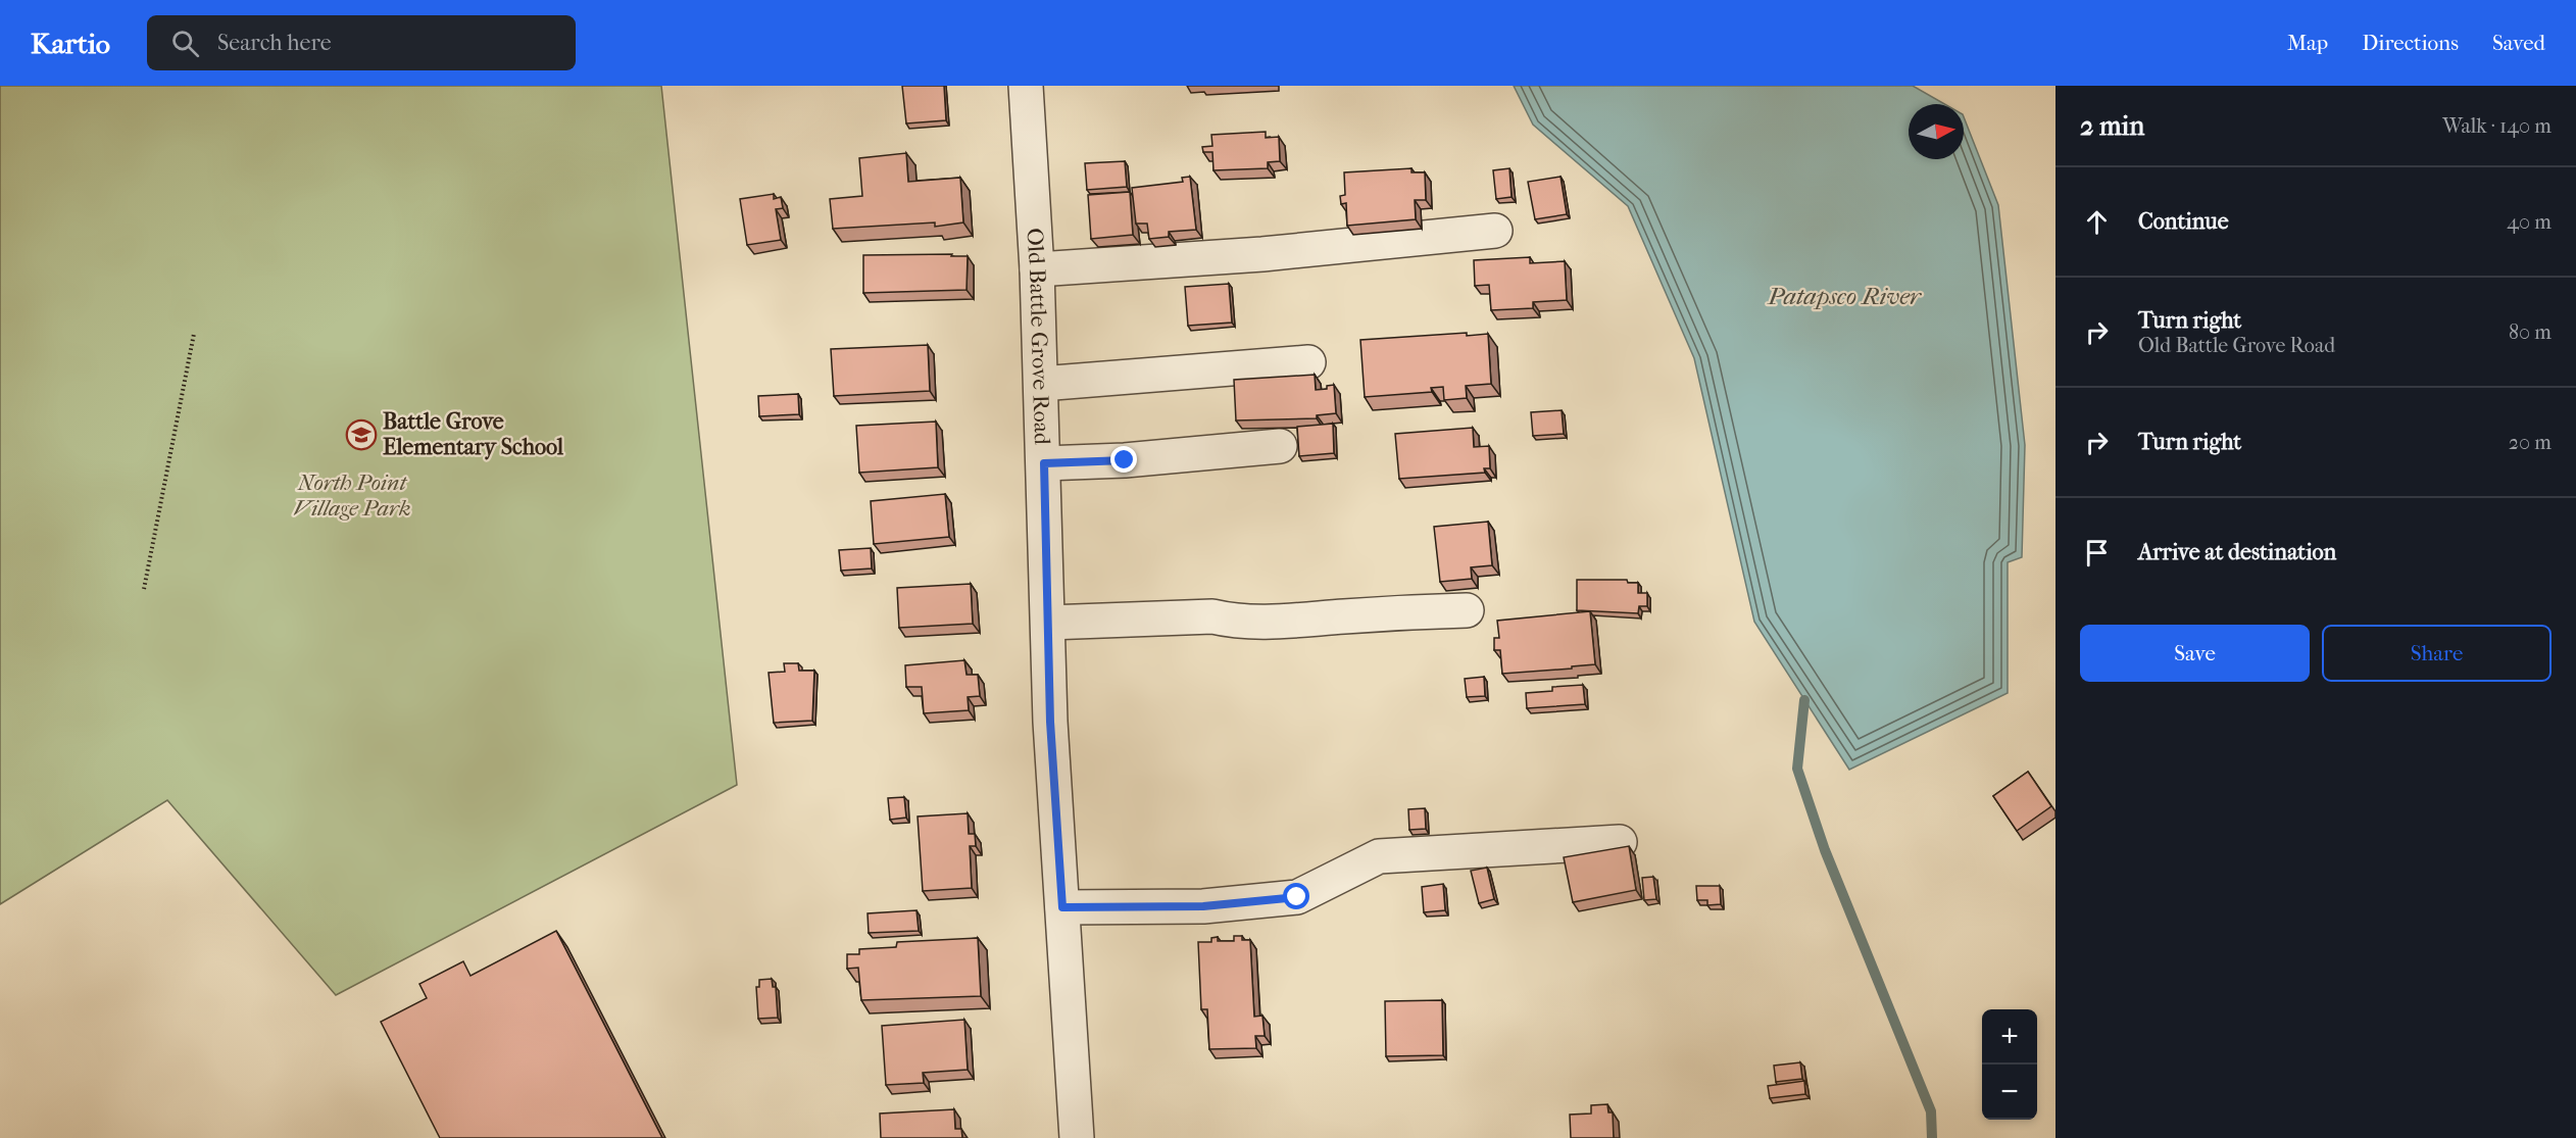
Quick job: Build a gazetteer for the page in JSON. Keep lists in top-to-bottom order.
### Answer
{
  "streets": {
    "street": ["Old Battle Grove Road"]
  },
  "water": ["Patapsco River"],
  "parks": ["North Point Village Park"],
  "places": {
    "school or university": ["Battle Grove Elementary School"]
  },
  "north": "right",
  "page": {
    "header": "Kartio",
    "search": "Search here",
    "nav": ["Map", "Directions", "Saved"],
    "heading": ["2 min", "Walk · 140 m"],
    "list": [
      ["Continue", "40 m"],
      ["Turn right", "Old Battle Grove Road", "80 m"],
      ["Turn right", "20 m"],
      "Arrive at destination"
    ],
    "buttons": ["Save", "Share"],
    "map_buttons": ["+", "−"]
  }
}
